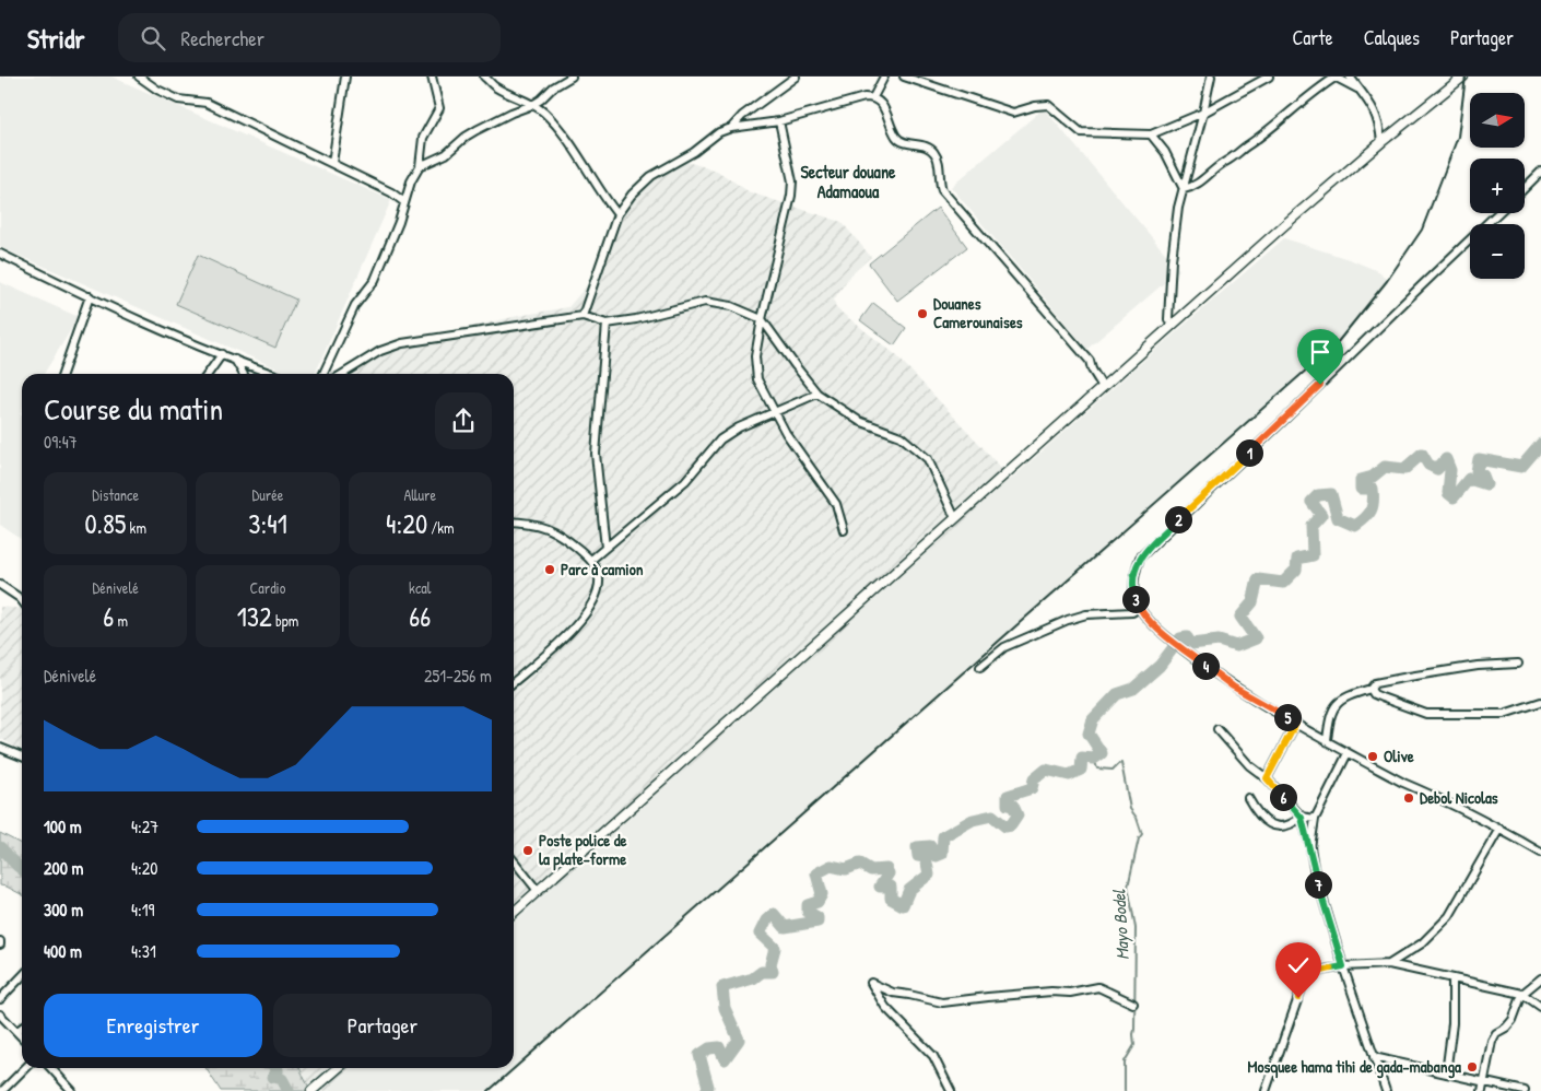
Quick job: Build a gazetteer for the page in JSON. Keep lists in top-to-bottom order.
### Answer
{
  "districts": ["Secteur douane Adamaoua"],
  "water": ["Mayo Bodel"],
  "places": [
    "Douanes Camerounaises",
    "Parc à camion",
    "Olive",
    "Debol Nicolas",
    "Poste police de la plate-forme",
    "Mosquee hama tihi de gada-mabanga"
  ],
  "north": "right",
  "page": {
    "header": "Stridr",
    "search": "Rechercher",
    "nav": ["Carte", "Calques", "Partager"],
    "map_buttons": ["+", "−"],
    "heading": ["Course du matin", "09:47"],
    "pins": [
      "1",
      "2",
      "3",
      "4",
      "5",
      "6",
      "7"
    ],
    "stats": [
      ["Distance", "0.85 km"],
      ["Durée", "3:41"],
      ["Allure", "4:20 /km"],
      ["Dénivelé", "6 m"],
      ["Cardio", "132 bpm"],
      ["kcal", "66"]
    ],
    "chart": ["Dénivelé", "251–256 m"],
    "list": [
      {
        "name": "100 m",
        "note": "4:27"
      },
      {
        "name": "200 m",
        "note": "4:20"
      },
      {
        "name": "300 m",
        "note": "4:19"
      },
      {
        "name": "400 m",
        "note": "4:31"
      }
    ],
    "buttons": ["Enregistrer", "Partager"]
  }
}
